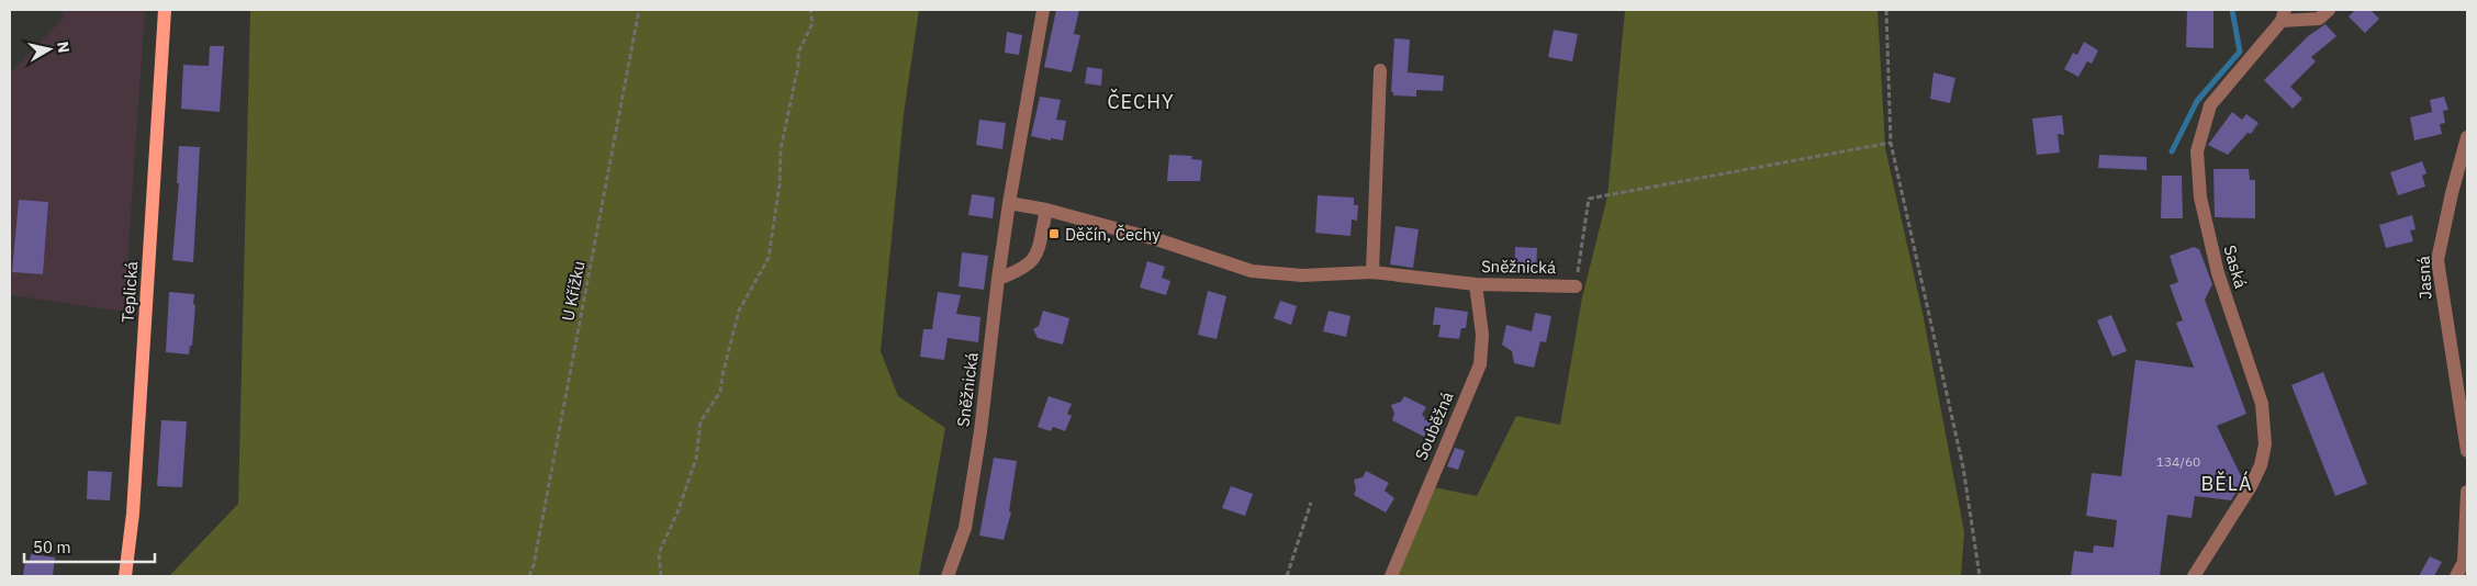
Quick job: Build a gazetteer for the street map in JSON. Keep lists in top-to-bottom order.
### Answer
{
  "streets": {
    "main road": ["Teplická"],
    "street": [
      "Sněžnická",
      "Saská",
      "Jasná",
      "Souběžná"
    ],
    "path": ["U Křížku"]
  },
  "crossings": [
    ["Sněžnická", "Souběžná"]
  ],
  "districts": ["ČECHY", "BĚLÁ"],
  "places": {
    "transit": ["Děčín, Čechy"]
  },
  "house_numbers": ["134/60"],
  "scale_bar": "50 m",
  "north": "right"
}
